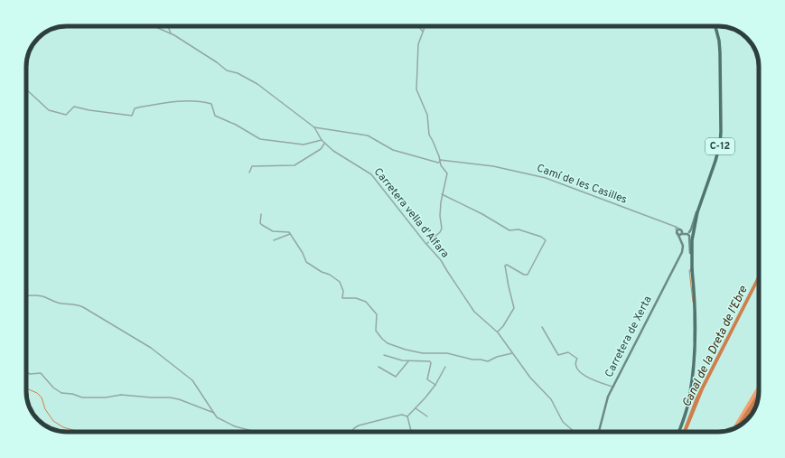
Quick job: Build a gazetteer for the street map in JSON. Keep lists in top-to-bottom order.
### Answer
{
  "streets": {
    "main road": ["C-12", "Carretera de Xerta"],
    "street": ["Camí de les Casilles", "Carretera vella d'Alfara"]
  },
  "crossings": [
    ["Camí de les Casilles", "Carretera vella d'Alfara"]
  ],
  "water": ["Canal de la Dreta de l'Ebre"]
}
